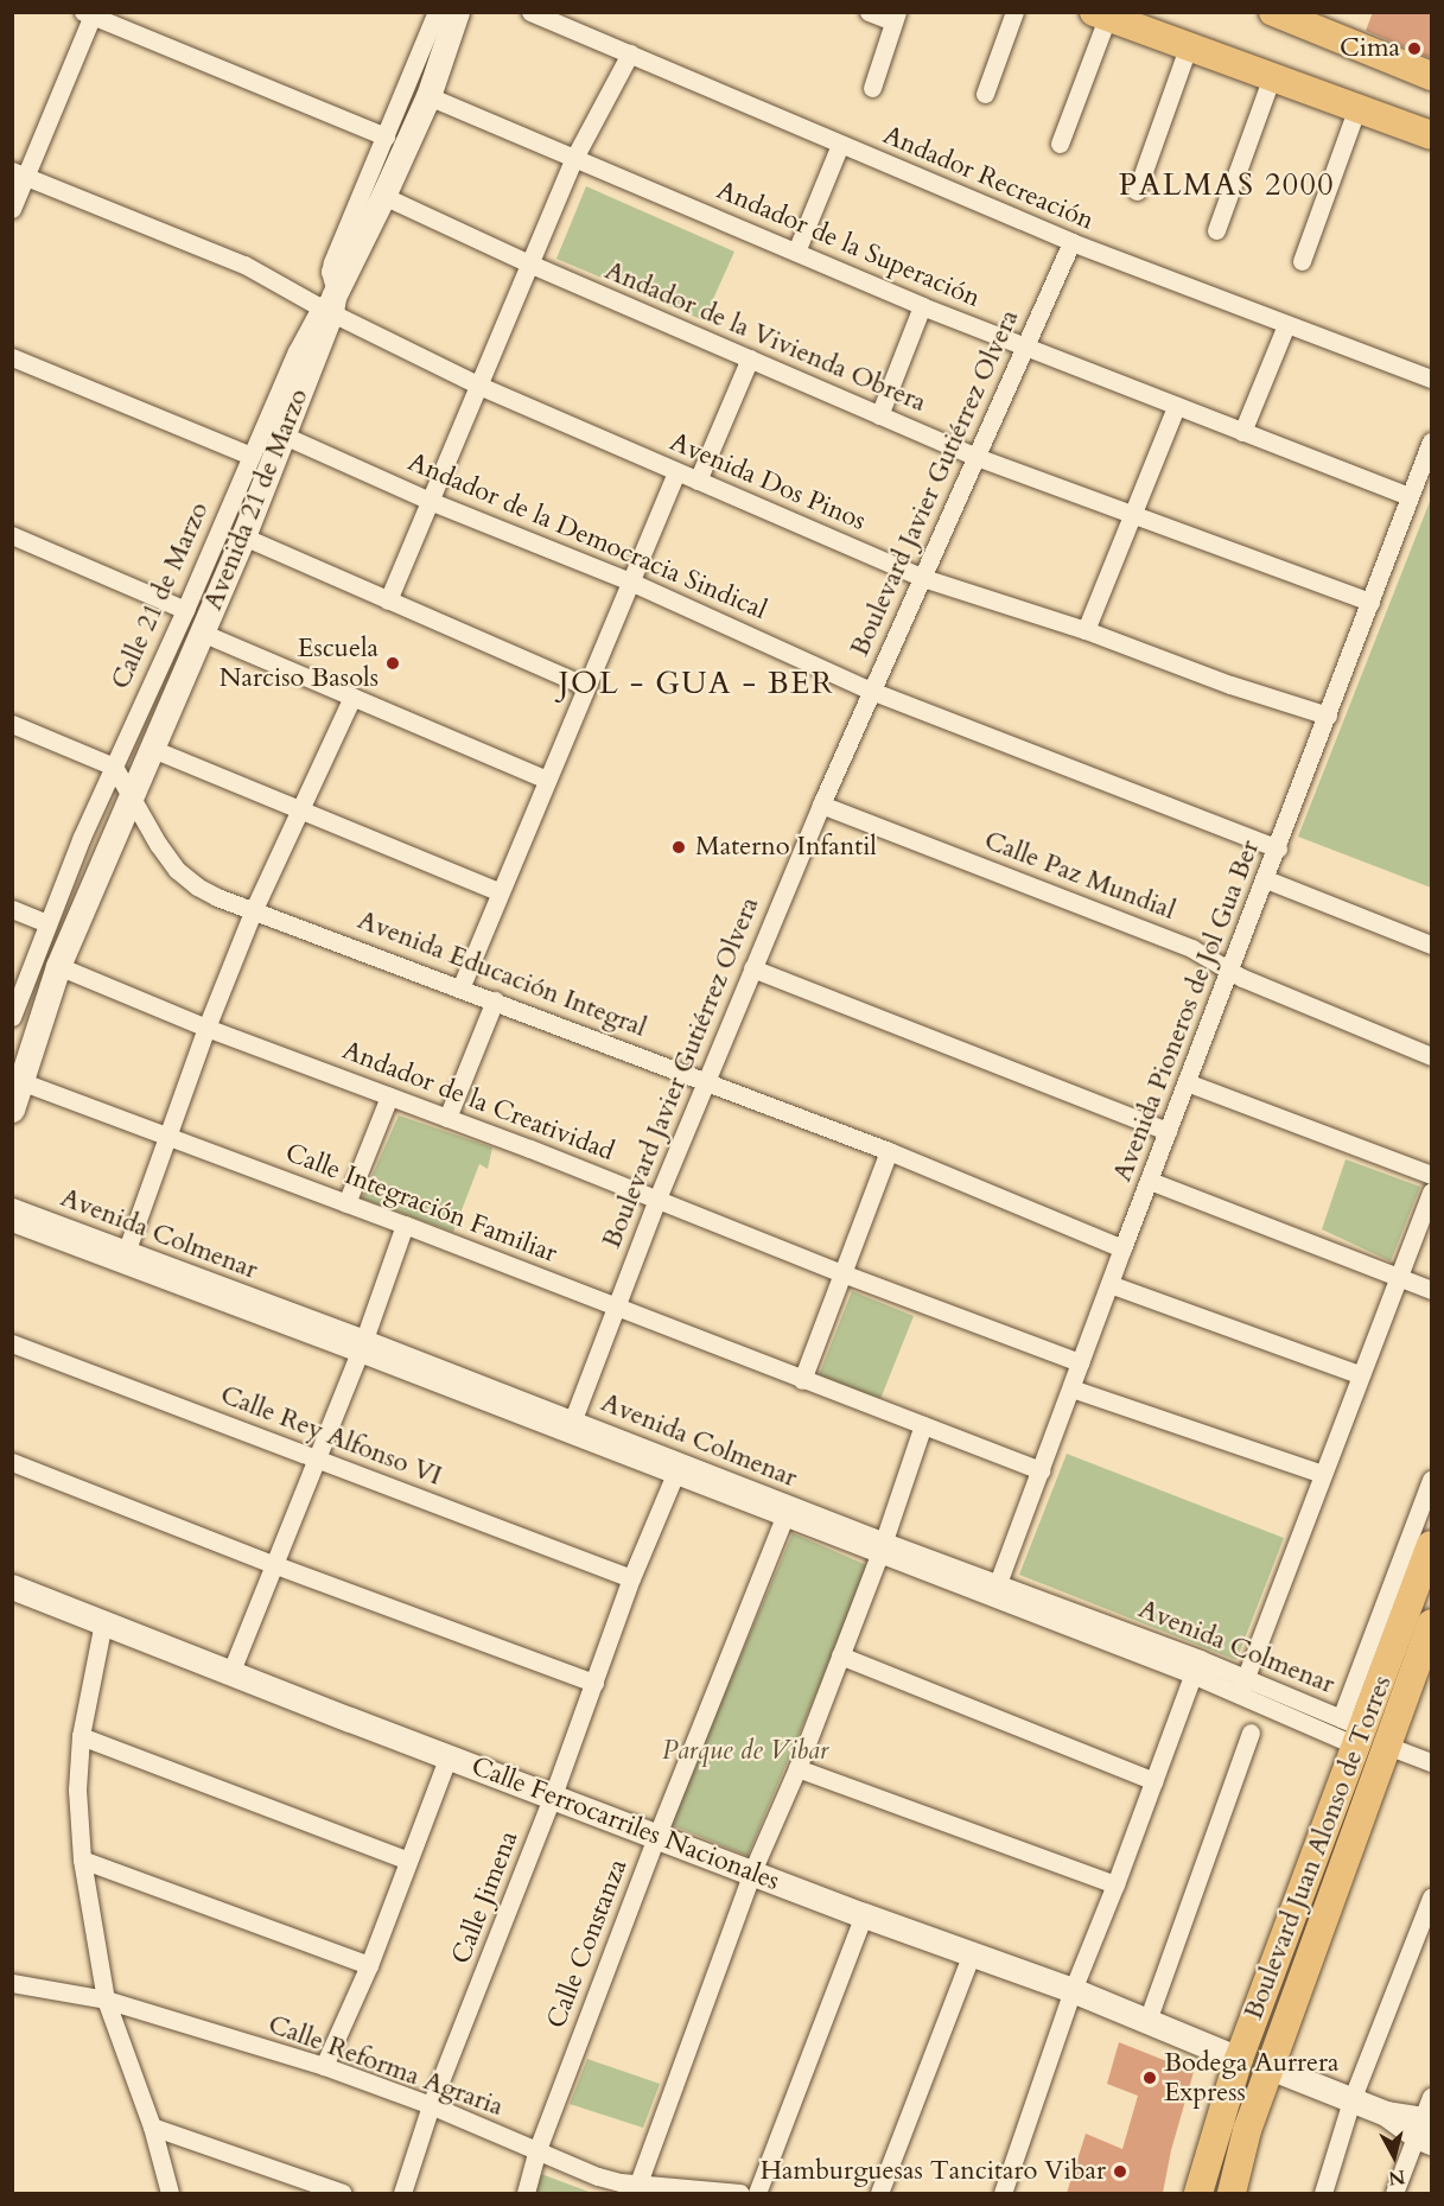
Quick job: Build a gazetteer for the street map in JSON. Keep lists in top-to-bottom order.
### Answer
{
  "streets": {
    "main road": ["Boulevard Juan Alonso de Torres"],
    "street": [
      "Andador Recreación",
      "Andador de la Superación",
      "Andador de la Vivienda Obrera",
      "Avenida Dos Pinos",
      "Boulevard Javier Gutiérrez Olvera",
      "Avenida 21 de Marzo",
      "Andador de la Democracia Sindical",
      "Calle 21 de Marzo",
      "Calle Paz Mundial",
      "Avenida Educación Integral",
      "Avenida Pioneros de Jol Gua Ber",
      "Andador de la Creatividad",
      "Calle Integración Familiar",
      "Avenida Colmenar",
      "Calle Rey Alfonso VI",
      "Calle Ferrocarriles Nacionales",
      "Calle Jimena",
      "Calle Constanza",
      "Calle Reforma Agraria"
    ]
  },
  "crossings": [
    ["Andador Recreación", "Boulevard Javier Gutiérrez Olvera"],
    ["Andador de la Superación", "Boulevard Javier Gutiérrez Olvera"],
    ["Andador de la Superación", "Avenida 21 de Marzo"],
    ["Andador de la Superación", "Avenida Pioneros de Jol Gua Ber"],
    ["Andador de la Vivienda Obrera", "Boulevard Javier Gutiérrez Olvera"],
    ["Andador de la Vivienda Obrera", "Avenida 21 de Marzo"],
    ["Andador de la Vivienda Obrera", "Avenida Pioneros de Jol Gua Ber"],
    ["Avenida Dos Pinos", "Boulevard Javier Gutiérrez Olvera"],
    ["Avenida Dos Pinos", "Avenida 21 de Marzo"],
    ["Avenida Dos Pinos", "Calle 21 de Marzo"],
    ["Avenida Dos Pinos", "Avenida Pioneros de Jol Gua Ber"],
    ["Boulevard Javier Gutiérrez Olvera", "Andador de la Democracia Sindical"],
    ["Boulevard Javier Gutiérrez Olvera", "Calle Paz Mundial"],
    ["Boulevard Javier Gutiérrez Olvera", "Avenida Educación Integral"],
    ["Boulevard Javier Gutiérrez Olvera", "Andador de la Creatividad"],
    ["Boulevard Javier Gutiérrez Olvera", "Calle Integración Familiar"],
    ["Boulevard Javier Gutiérrez Olvera", "Avenida Colmenar"],
    ["Avenida 21 de Marzo", "Andador de la Democracia Sindical"],
    ["Avenida 21 de Marzo", "Calle 21 de Marzo"],
    ["Avenida 21 de Marzo", "Avenida Educación Integral"],
    ["Avenida 21 de Marzo", "Andador de la Creatividad"],
    ["Avenida 21 de Marzo", "Calle Integración Familiar"],
    ["Andador de la Democracia Sindical", "Avenida Pioneros de Jol Gua Ber"],
    ["Calle 21 de Marzo", "Avenida Educación Integral"],
    ["Calle Paz Mundial", "Avenida Pioneros de Jol Gua Ber"],
    ["Avenida Educación Integral", "Avenida Pioneros de Jol Gua Ber"],
    ["Avenida Pioneros de Jol Gua Ber", "Andador de la Creatividad"],
    ["Avenida Pioneros de Jol Gua Ber", "Calle Integración Familiar"],
    ["Avenida Pioneros de Jol Gua Ber", "Avenida Colmenar"],
    ["Avenida Colmenar", "Boulevard Juan Alonso de Torres"],
    ["Avenida Colmenar", "Calle Jimena"],
    ["Avenida Colmenar", "Calle Constanza"],
    ["Calle Rey Alfonso VI", "Calle Jimena"],
    ["Calle Ferrocarriles Nacionales", "Boulevard Juan Alonso de Torres"],
    ["Calle Ferrocarriles Nacionales", "Calle Jimena"],
    ["Calle Ferrocarriles Nacionales", "Calle Constanza"],
    ["Calle Jimena", "Calle Reforma Agraria"],
    ["Calle Constanza", "Calle Reforma Agraria"]
  ],
  "districts": ["PALMAS 2000", "JOL - GUA - BER"],
  "parks": ["Parque de Vibar"],
  "places": [
    "Cima",
    "Escuela Narciso Basols",
    "Materno Infantil",
    "Bodega Aurrera Express",
    "Hamburguesas Tancitaro Vibar"
  ],
  "north": "bottom"
}
